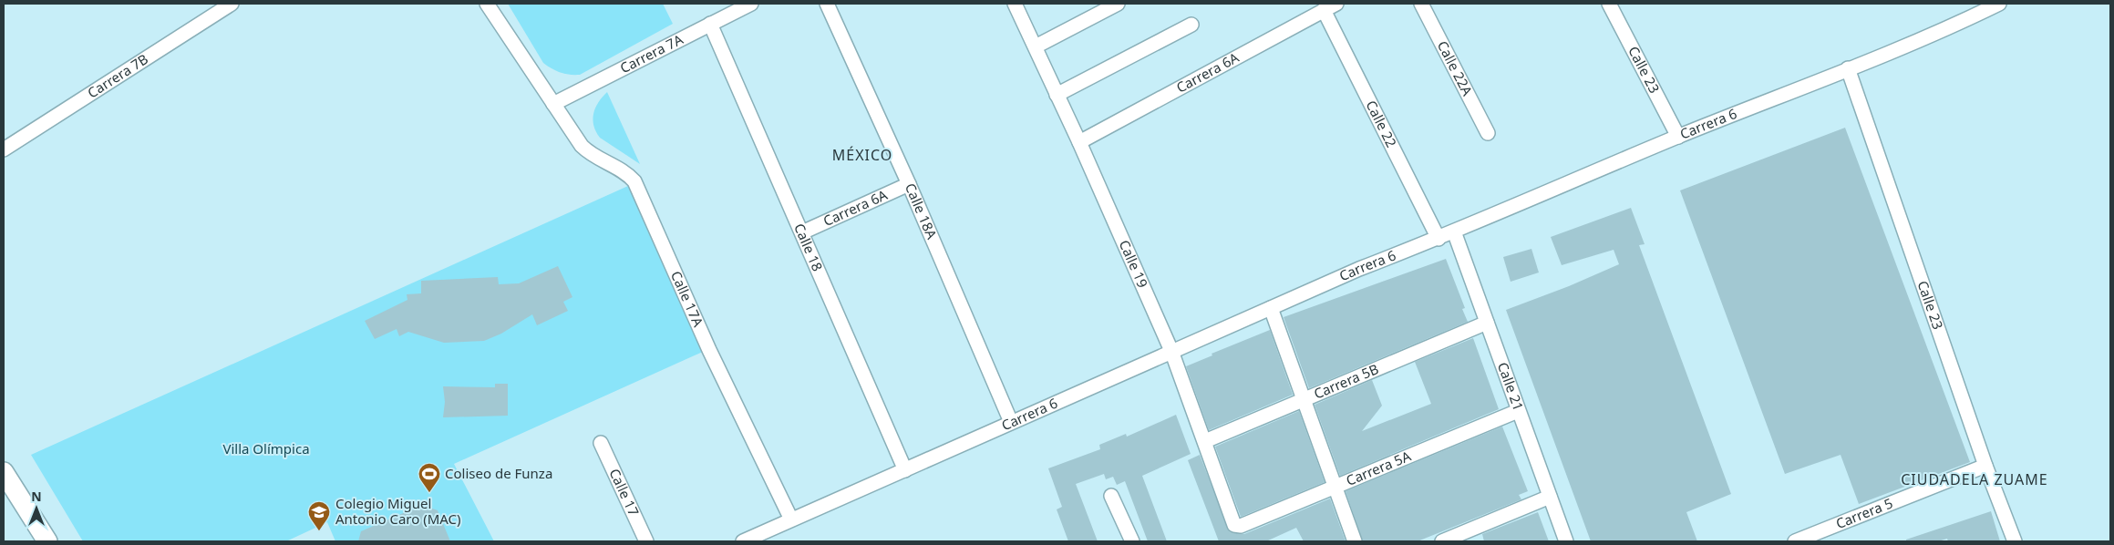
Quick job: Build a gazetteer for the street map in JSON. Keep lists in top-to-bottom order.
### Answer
{
  "streets": {
    "street": [
      "Carrera 7A",
      "Calle 22A",
      "Calle 23",
      "Carrera 6A",
      "Carrera 7B",
      "Carrera 6",
      "Calle 22",
      "Calle 18A",
      "Calle 18",
      "Calle 19",
      "Calle 17A",
      "Carrera 5B",
      "Calle 21",
      "Carrera 5A",
      "Calle 17",
      "Carrera 5"
    ]
  },
  "crossings": [
    ["Carrera 7A", "Calle 18"],
    ["Carrera 7A", "Calle 17A"],
    ["Calle 23", "Carrera 6"],
    ["Calle 23", "Carrera 5"],
    ["Carrera 6A", "Calle 22"],
    ["Carrera 6A", "Calle 18A"],
    ["Carrera 6A", "Calle 18"],
    ["Carrera 6A", "Calle 19"],
    ["Carrera 6", "Calle 22"],
    ["Carrera 6", "Calle 18A"],
    ["Carrera 6", "Calle 18"],
    ["Carrera 6", "Calle 19"],
    ["Carrera 6", "Calle 17A"],
    ["Carrera 6", "Calle 21"],
    ["Calle 19", "Carrera 5B"],
    ["Calle 19", "Carrera 5A"],
    ["Carrera 5B", "Calle 21"],
    ["Calle 21", "Carrera 5A"]
  ],
  "districts": ["MÉXICO", "CIUDADELA ZUAME"],
  "parks": ["Villa Olímpica"],
  "places": {
    "sports": ["Coliseo de Funza"],
    "school or university": ["Colegio Miguel Antonio Caro (MAC)"]
  },
  "north": "top"
}
